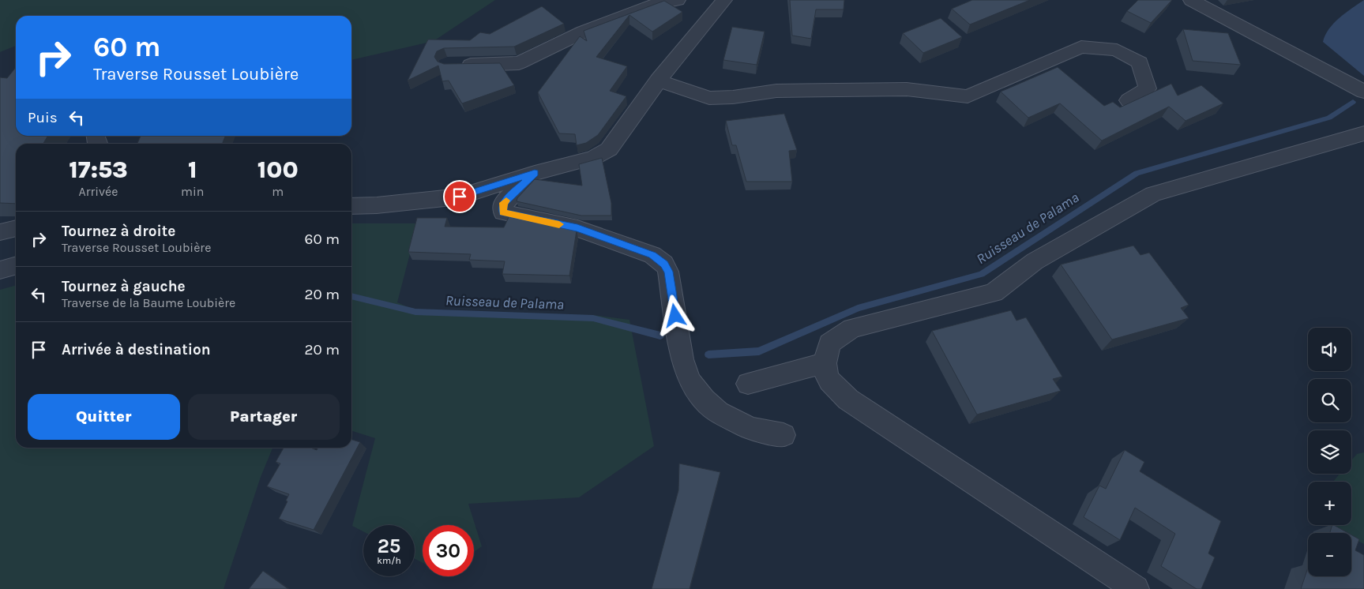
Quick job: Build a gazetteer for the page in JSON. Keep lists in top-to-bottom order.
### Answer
{
  "water": ["Ruisseau de Palama"],
  "page": {
    "turn": ["60 m", "Traverse Rousset Loubière"],
    "then": "Puis",
    "eta": [
      "17:53",
      "Arrivée",
      "1",
      "min",
      "100",
      "m"
    ],
    "list": [
      {
        "name": "Tournez à droite",
        "note": "Traverse Rousset Loubière",
        "value": "60 m"
      },
      {
        "name": "Tournez à gauche",
        "note": "Traverse de la Baume Loubière",
        "value": "20 m"
      },
      {
        "name": "Arrivée à destination",
        "value": "20 m"
      }
    ],
    "map_buttons": ["+", "−"],
    "buttons": ["Quitter", "Partager"],
    "speed": "25 km/h",
    "limit": "30"
  }
}
